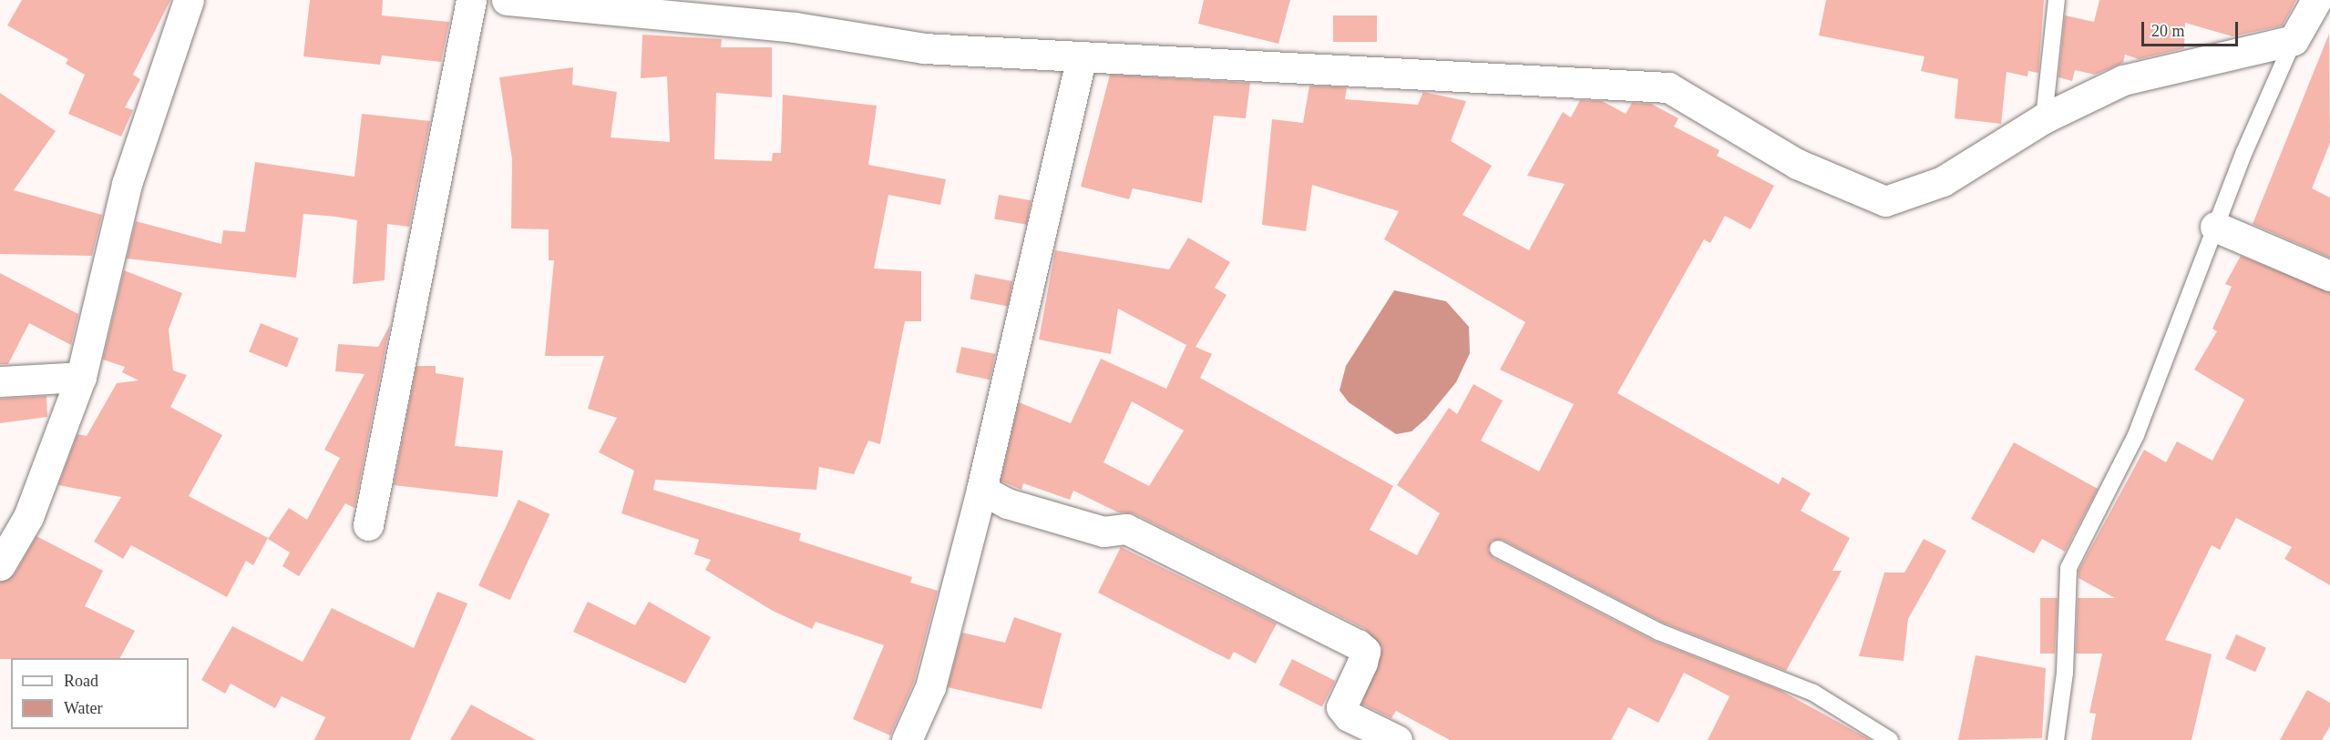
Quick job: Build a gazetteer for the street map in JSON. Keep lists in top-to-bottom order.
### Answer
{
  "legend": ["Road", "Water"],
  "scale_bar": "20 m"
}
